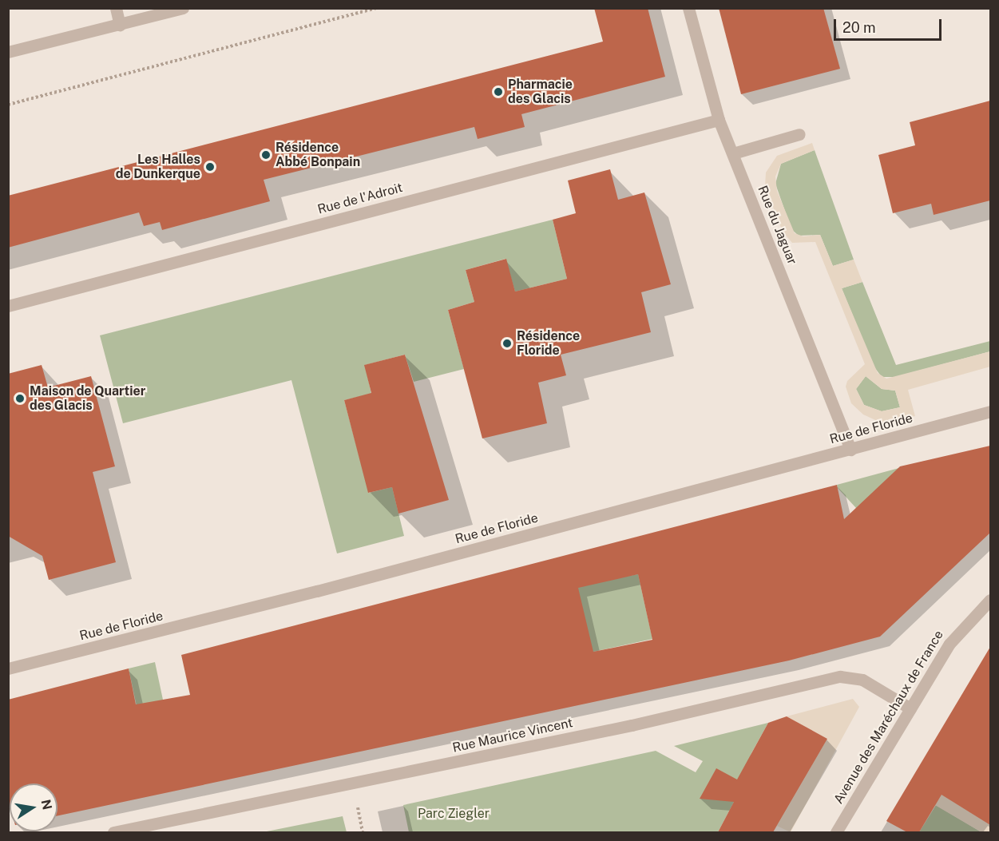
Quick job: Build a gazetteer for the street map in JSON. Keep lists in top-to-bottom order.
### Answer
{
  "streets": {
    "street": [
      "Rue de l'Adroit",
      "Rue du Jaguar",
      "Rue de Floride",
      "Avenue des Maréchaux de France",
      "Rue Maurice Vincent"
    ]
  },
  "crossings": [
    ["Rue de l'Adroit", "Rue du Jaguar"],
    ["Rue du Jaguar", "Rue de Floride"],
    ["Avenue des Maréchaux de France", "Rue Maurice Vincent"]
  ],
  "parks": ["Parc Ziegler"],
  "places": [
    "Pharmacie des Glacis",
    "Résidence Abbé Bonpain",
    "Les Halles de Dunkerque",
    "Résidence Floride",
    "Maison de Quartier des Glacis"
  ],
  "scale_bar": "20 m",
  "north": "right"
}
